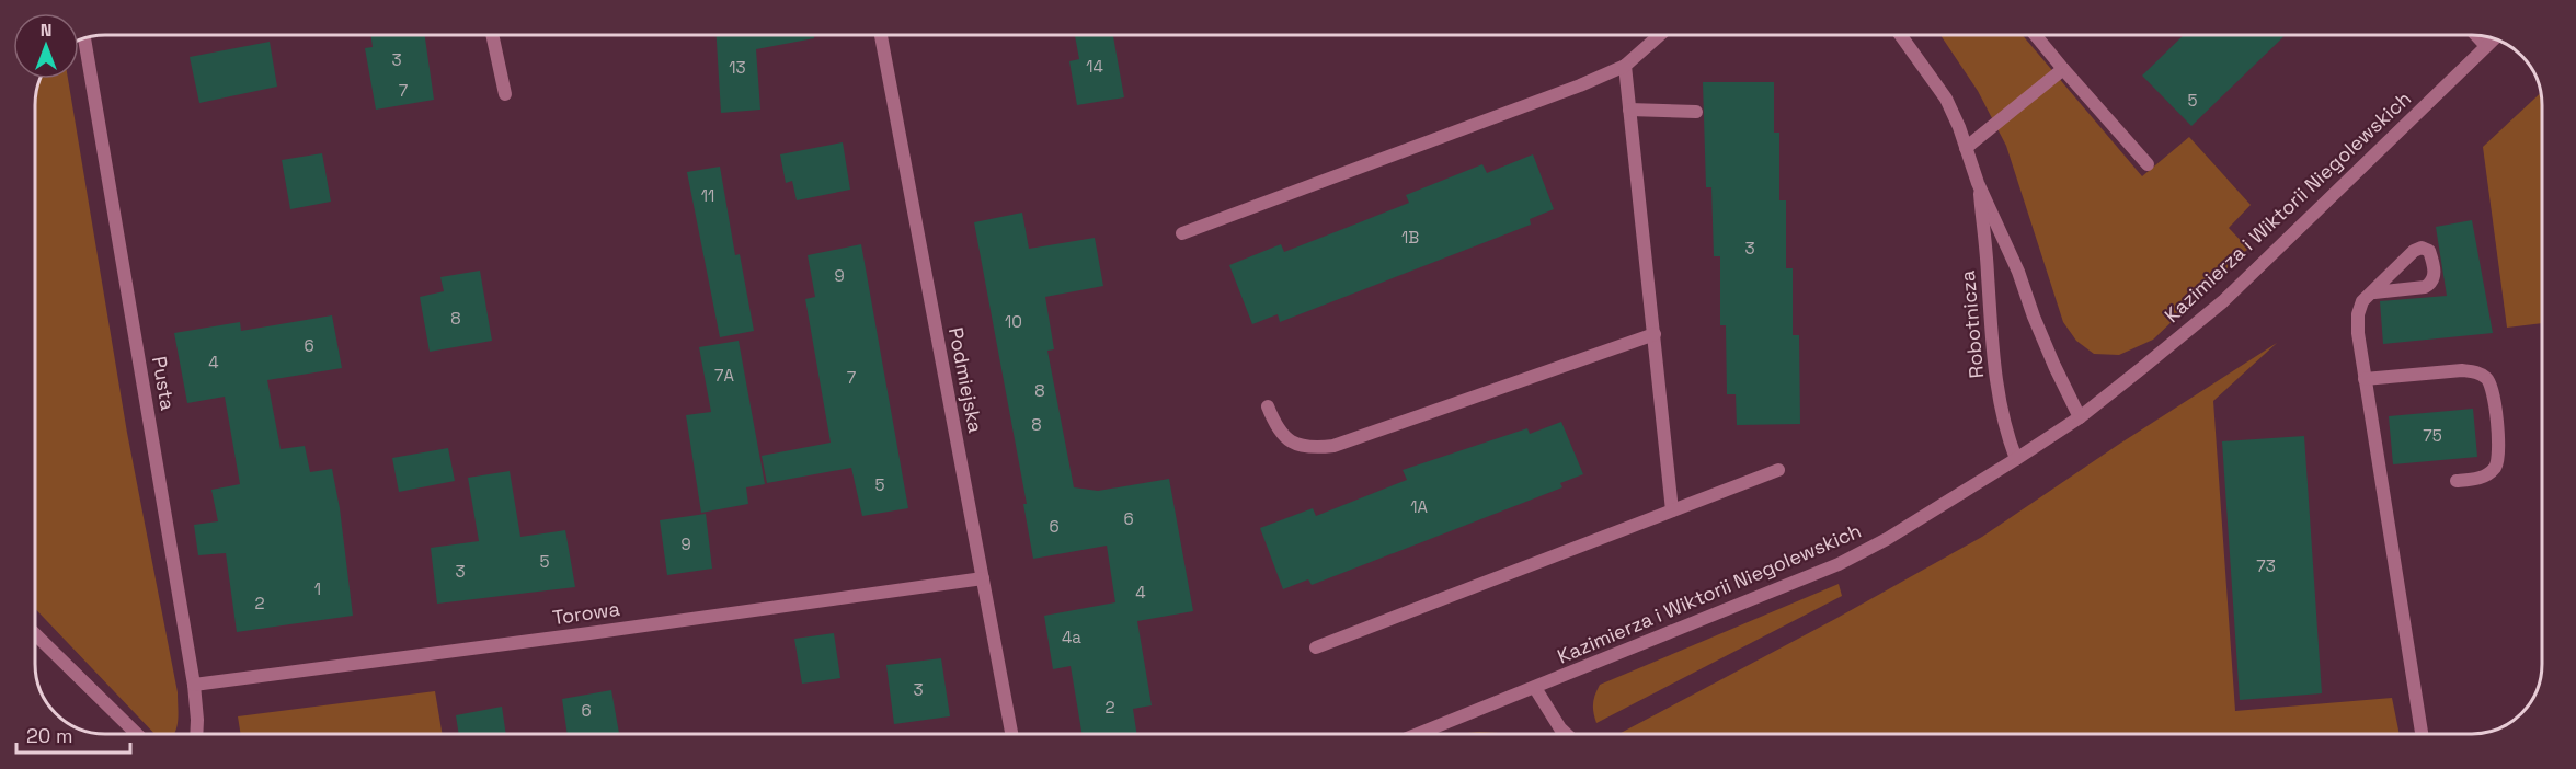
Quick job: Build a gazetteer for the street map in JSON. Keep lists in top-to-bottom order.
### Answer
{
  "streets": {
    "street": [
      "Kazimierza i Wiktorii Niegolewskich",
      "Robotnicza",
      "Podmiejska",
      "Pusta",
      "Torowa"
    ]
  },
  "crossings": [
    ["Kazimierza i Wiktorii Niegolewskich", "Robotnicza"],
    ["Podmiejska", "Torowa"],
    ["Pusta", "Torowa"]
  ],
  "house_numbers": [
    "3",
    "14",
    "13",
    "7",
    "5",
    "11",
    "1B",
    "3",
    "9",
    "8",
    "10",
    "6",
    "4",
    "7A",
    "7",
    "8",
    "8",
    "75",
    "5",
    "1A",
    "6",
    "6",
    "9",
    "5",
    "73",
    "3",
    "1",
    "4",
    "2",
    "4a",
    "3",
    "2",
    "6"
  ],
  "scale_bar": "20 m",
  "north": "top"
}
